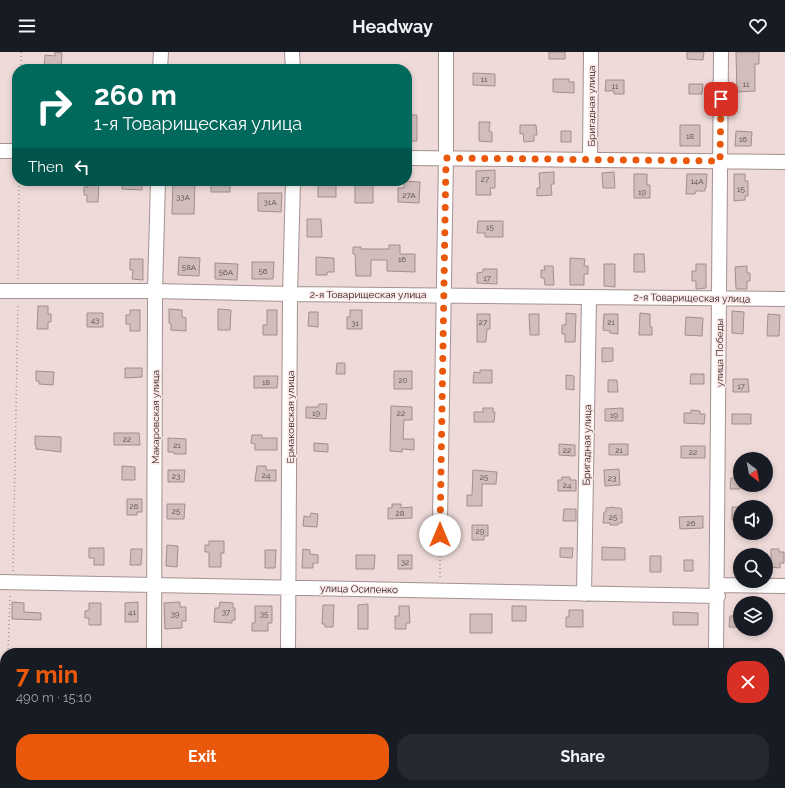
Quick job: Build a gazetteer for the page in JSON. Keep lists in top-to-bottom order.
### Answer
{
  "streets": {
    "street": [
      "Бригадная улица",
      "2-я Товарищеская улица",
      "улица Победы",
      "Макаровская улица",
      "Ермаковская улица",
      "улица Осипенко"
    ]
  },
  "crossings": [
    ["Бригадная улица", "2-я Товарищеская улица"],
    ["Бригадная улица", "улица Осипенко"],
    ["2-я Товарищеская улица", "улица Победы"],
    ["2-я Товарищеская улица", "Макаровская улица"],
    ["2-я Товарищеская улица", "Ермаковская улица"],
    ["улица Победы", "улица Осипенко"],
    ["Макаровская улица", "улица Осипенко"],
    ["Ермаковская улица", "улица Осипенко"]
  ],
  "house_numbers": [
    "11",
    "11",
    "11",
    "18",
    "16",
    "27",
    "14А",
    "15",
    "19",
    "27А",
    "33А",
    "31А",
    "15",
    "16",
    "58А",
    "56",
    "56А",
    "17",
    "43",
    "27",
    "21",
    "31",
    "20",
    "18",
    "17",
    "19",
    "22",
    "19",
    "22",
    "21",
    "22",
    "21",
    "22",
    "24",
    "23",
    "25",
    "23",
    "24",
    "26",
    "25",
    "28",
    "25",
    "26",
    "29",
    "32",
    "41",
    "37",
    "39",
    "35"
  ],
  "north": "bottom right",
  "page": {
    "header": "Headway",
    "turn": ["260 m", "1-я Товарищеская улица"],
    "then": "Then",
    "heading": ["7 min", "490 m · 15:10"],
    "buttons": ["Exit", "Share"]
  }
}
